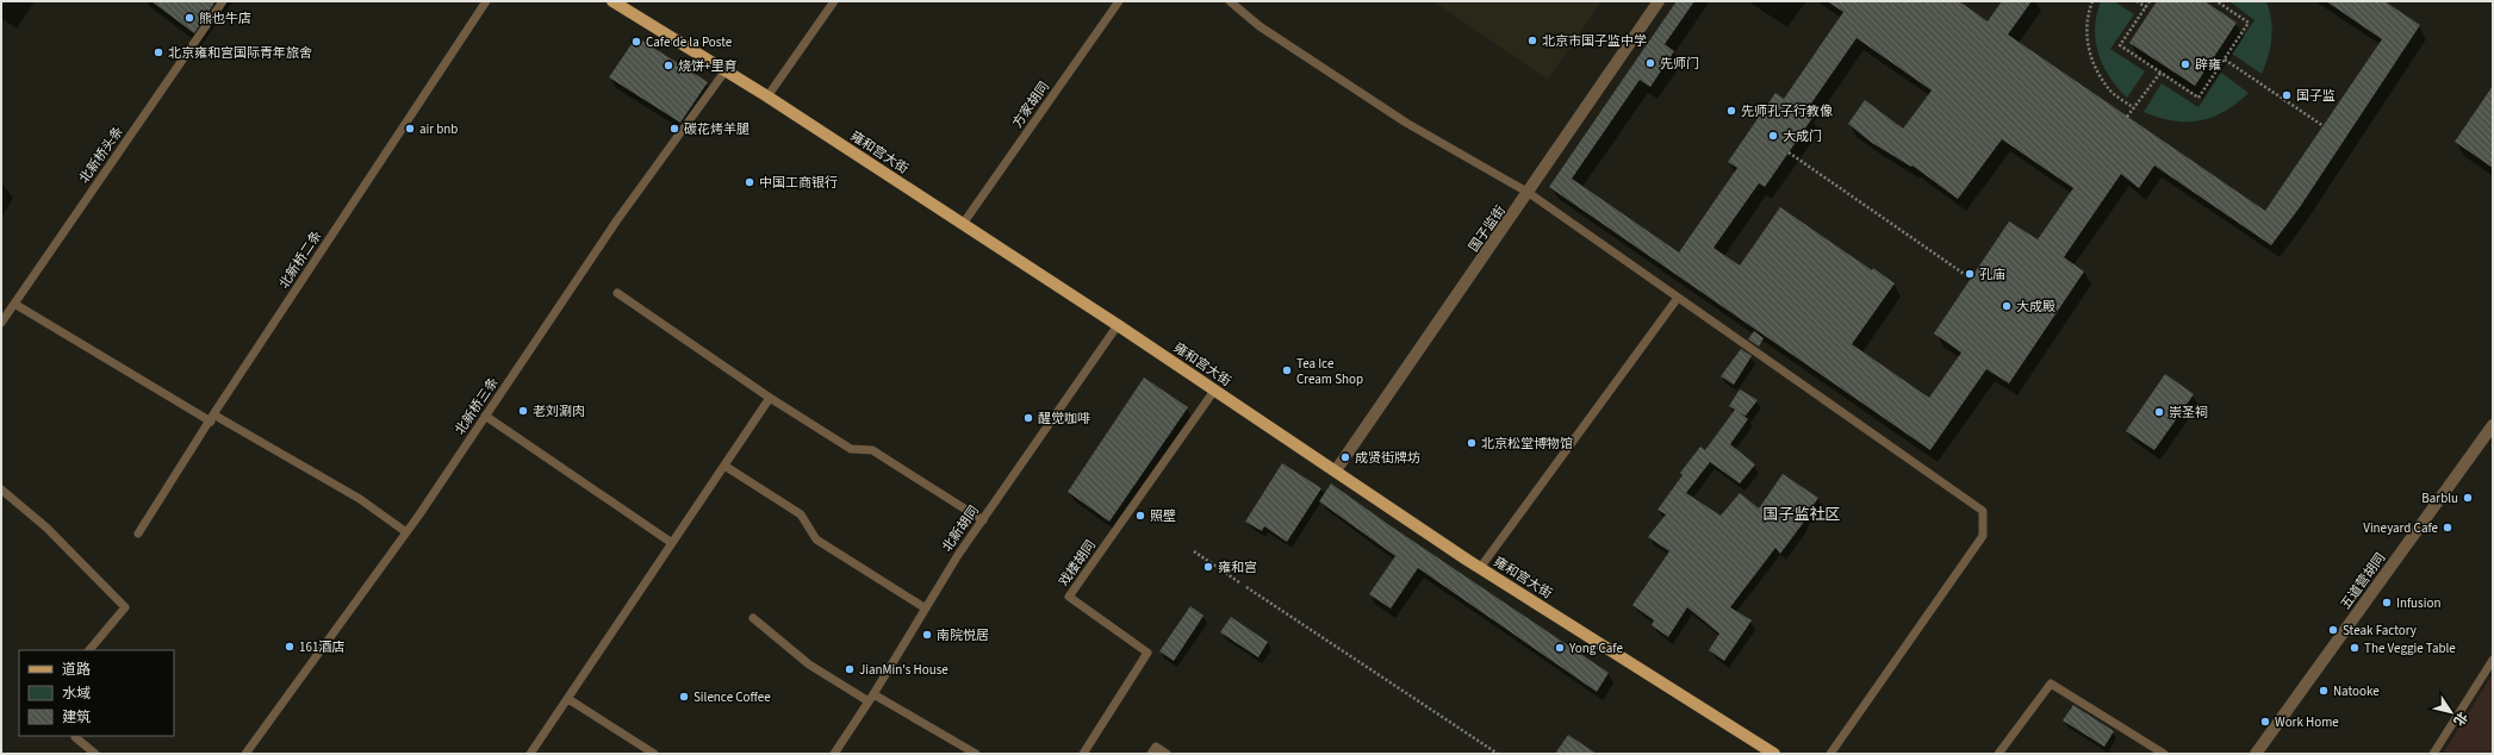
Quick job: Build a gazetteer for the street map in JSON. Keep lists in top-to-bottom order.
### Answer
{
  "streets": {
    "main road": ["雍和宫大街"],
    "street": ["国子监街", "五道营胡同"],
    "lane": [
      "方家胡同",
      "北新桥头条",
      "北新桥二条",
      "北新桥三条",
      "北新胡同",
      "戏楼胡同"
    ]
  },
  "crossings": [
    ["方家胡同", "雍和宫大街"],
    ["雍和宫大街", "国子监街"],
    ["雍和宫大街", "北新桥三条"],
    ["雍和宫大街", "北新胡同"],
    ["雍和宫大街", "戏楼胡同"]
  ],
  "districts": ["国子监社区"],
  "places": [
    "熊也牛店",
    "北京市国子监中学",
    "Cafe de la Poste",
    "北京雍和宫国际青年旅舍",
    "先师门",
    "辟雍",
    "烧饼+里育",
    "国子监",
    "先师孔子行教像",
    "air bnb",
    "碳花烤羊腿",
    "大成门",
    "中国工商银行",
    "孔庙",
    "大成殿",
    "Tea Ice Cream Shop",
    "老刘涮肉",
    "崇圣祠",
    "醒觉咖啡",
    "北京松堂博物馆",
    "成贤街牌坊",
    "Barblu",
    "照壁",
    "Vineyard Cafe",
    "雍和宫",
    "Infusion",
    "Steak Factory",
    "南院悦居",
    "161酒店",
    "Yong Cafe",
    "The Veggie Table",
    "JianMin's House",
    "Natooke",
    "Silence Coffee",
    "Work Home"
  ],
  "legend": ["道路", "水域", "建筑"],
  "north": "bottom right"
}
